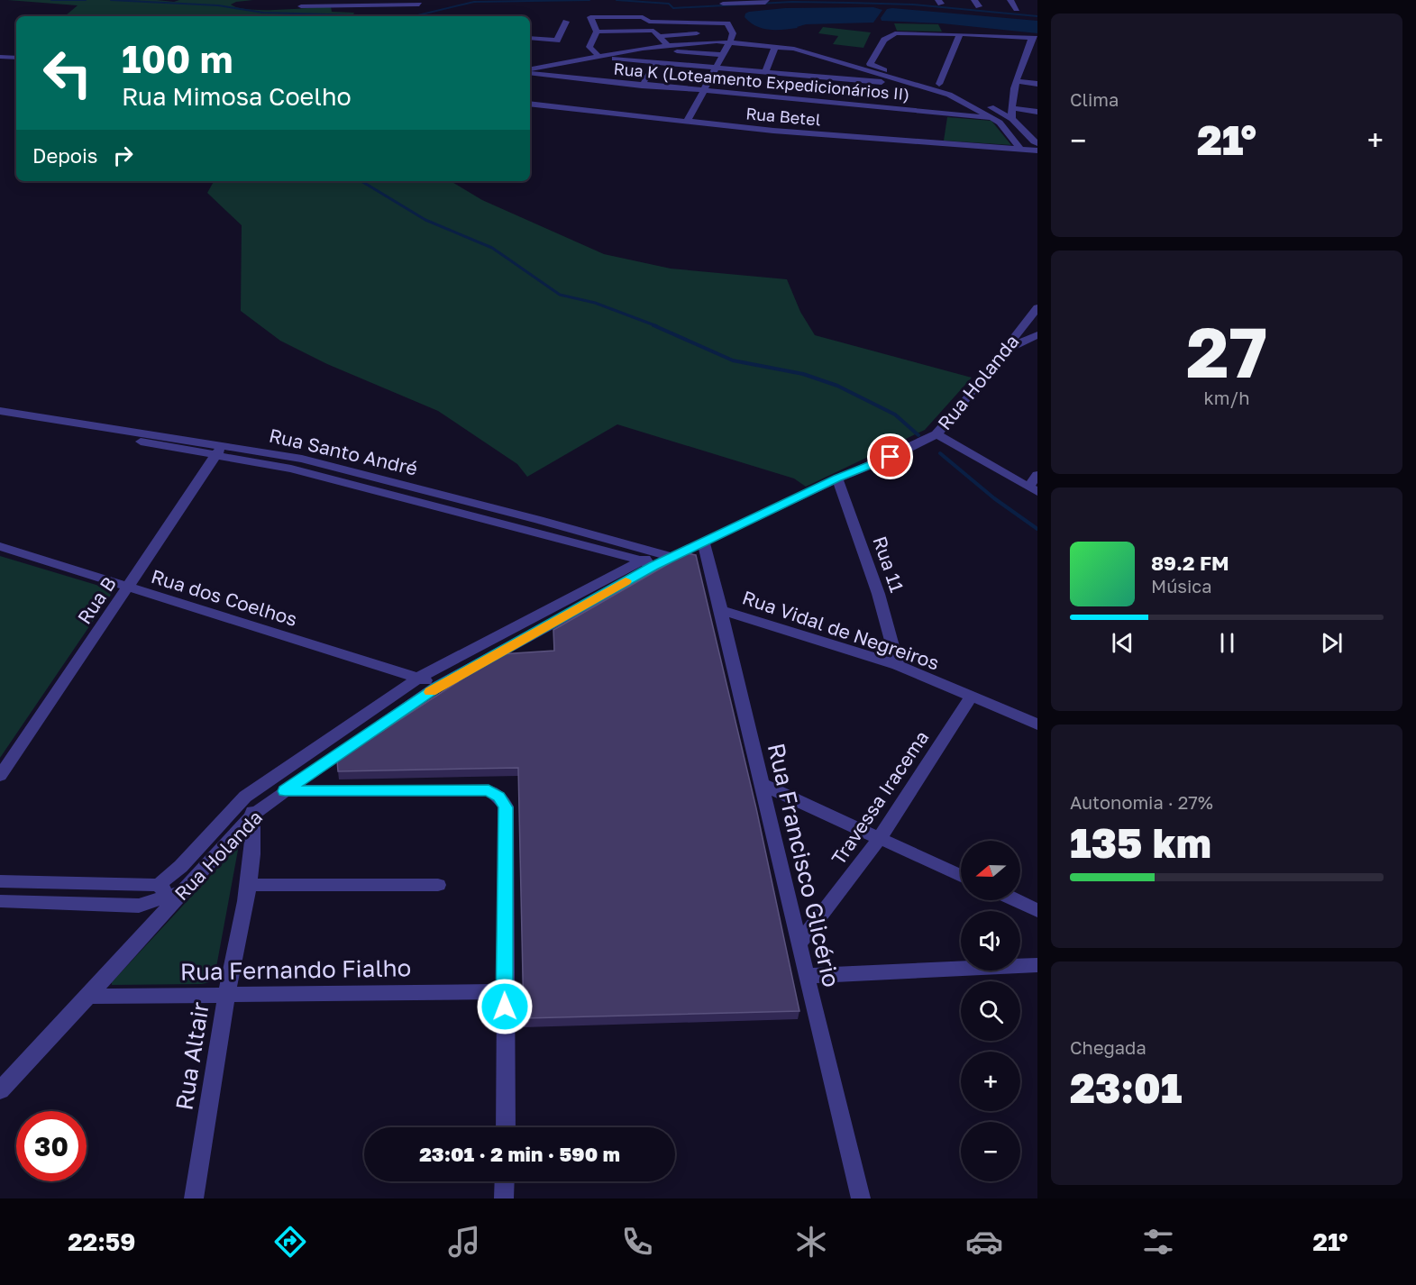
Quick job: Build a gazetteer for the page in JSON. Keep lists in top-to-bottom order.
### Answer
{
  "streets": {
    "street": [
      "Rua K (Loteamento Expedicionários II)",
      "Rua Betel",
      "Rua Holanda",
      "Rua Santo André",
      "Rua 11",
      "Rua dos Coelhos",
      "Rua B",
      "Rua Vidal de Negreiros",
      "Travessa Iracema",
      "Rua Francisco Glicério",
      "Rua Fernando Fialho",
      "Rua Altair"
    ]
  },
  "crossings": [
    ["Rua Holanda", "Rua Santo André"],
    ["Rua Holanda", "Rua 11"],
    ["Rua Holanda", "Rua dos Coelhos"],
    ["Rua Holanda", "Rua Francisco Glicério"],
    ["Rua Holanda", "Rua Fernando Fialho"],
    ["Rua Holanda", "Rua Altair"],
    ["Rua Santo André", "Rua B"],
    ["Rua 11", "Rua Vidal de Negreiros"],
    ["Rua dos Coelhos", "Rua B"],
    ["Rua Vidal de Negreiros", "Travessa Iracema"],
    ["Rua Vidal de Negreiros", "Rua Francisco Glicério"],
    ["Travessa Iracema", "Rua Francisco Glicério"],
    ["Rua Fernando Fialho", "Rua Altair"]
  ],
  "north": "left",
  "page": {
    "tile": [
      "Clima",
      ["27", "km/h"],
      ["Autonomia · 27%", "135 km"],
      ["Chegada", "23:01"]
    ],
    "turn": ["100 m", "Rua Mimosa Coelho"],
    "heat": ["−", "21°", "+"],
    "then": "Depois",
    "song": ["89.2 FM", "Música"],
    "map_buttons": ["+", "−"],
    "limit": "30",
    "trip": "23:01 · 2 min · 590 m",
    "tabs": ["22:59", "21°"]
  }
}
